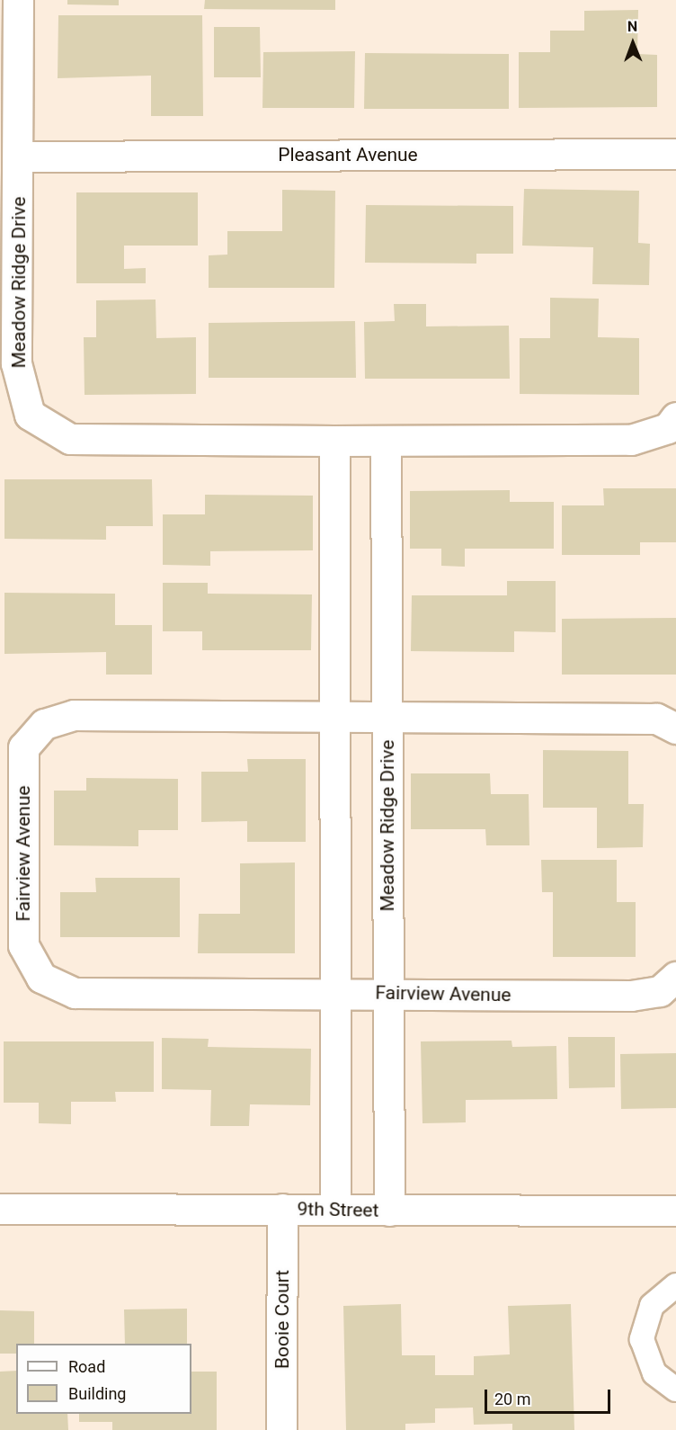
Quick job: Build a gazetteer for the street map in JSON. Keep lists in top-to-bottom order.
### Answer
{
  "streets": {
    "street": [
      "Pleasant Avenue",
      "Meadow Ridge Drive",
      "Fairview Avenue",
      "9th Street",
      "Booie Court"
    ]
  },
  "crossings": [
    ["Pleasant Avenue", "Meadow Ridge Drive"],
    ["Meadow Ridge Drive", "Fairview Avenue"],
    ["Meadow Ridge Drive", "9th Street"],
    ["9th Street", "Booie Court"]
  ],
  "legend": ["Road", "Building"],
  "scale_bar": "20 m",
  "north": "top"
}
